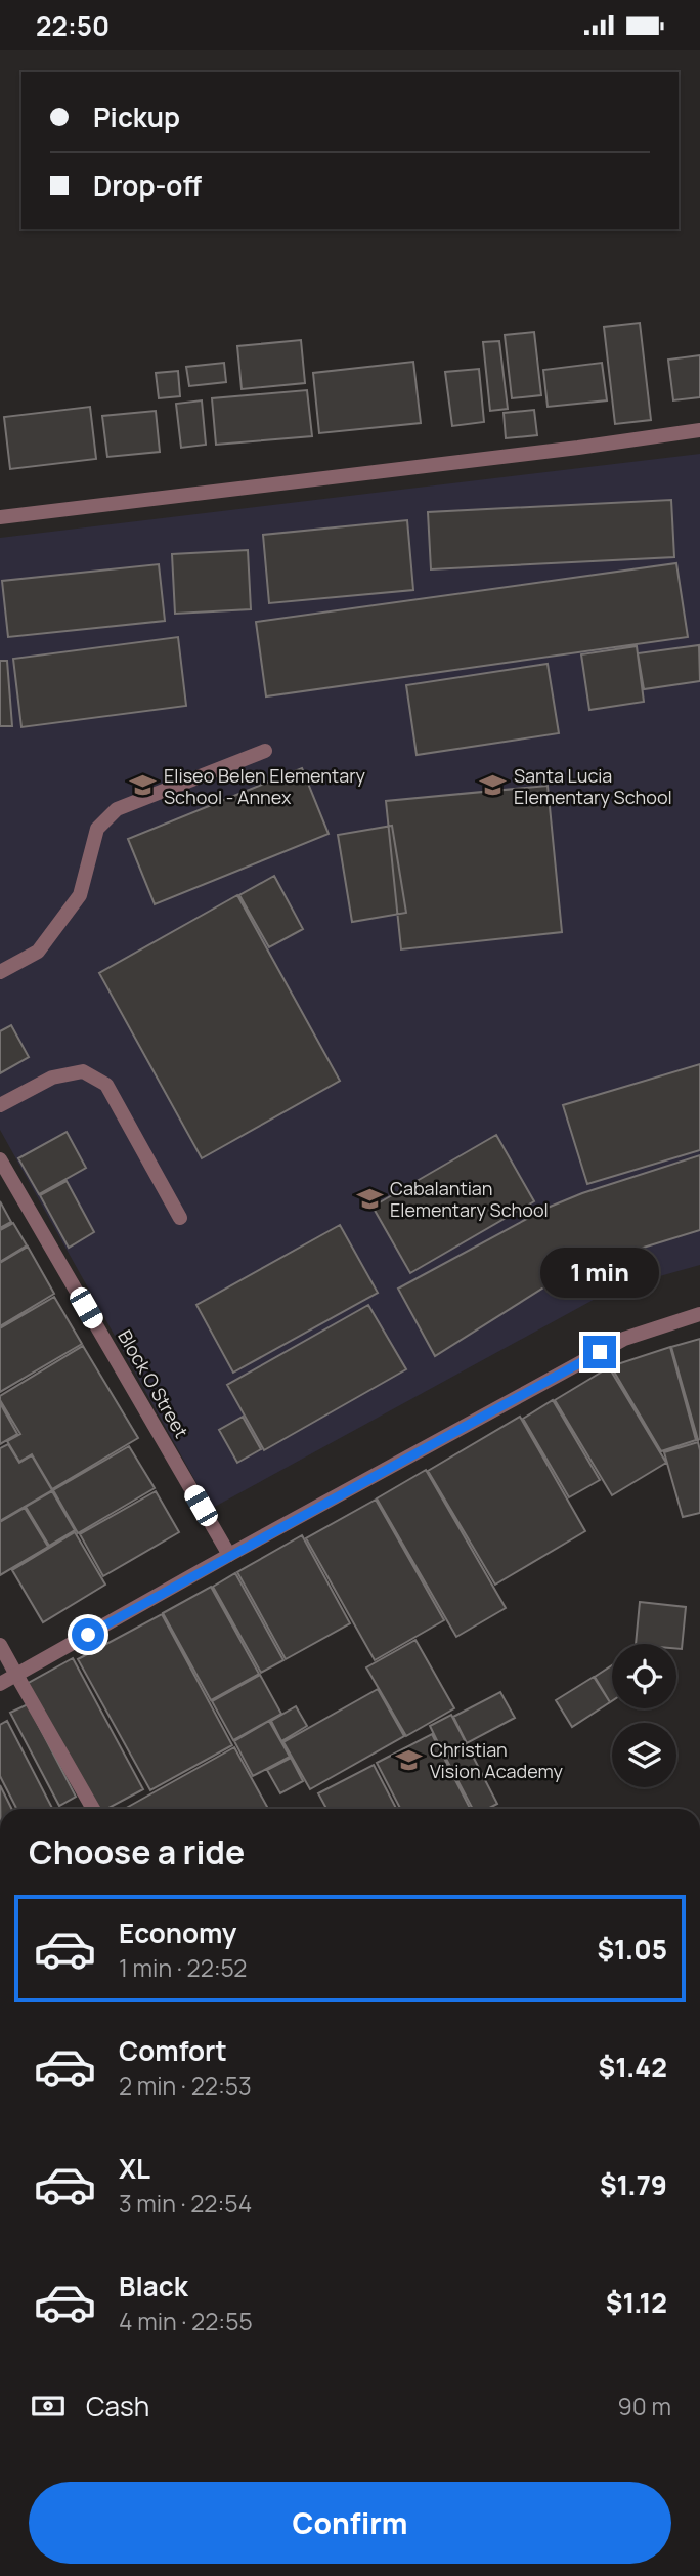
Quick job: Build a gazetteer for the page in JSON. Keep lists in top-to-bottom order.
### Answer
{
  "streets": {
    "street": ["Block O Street"]
  },
  "places": {
    "school or university": [
      "Eliseo Belen Elementary School - Annex",
      "Santa Lucia Elementary School",
      "Cabalantian Elementary School",
      "Christian Vision Academy"
    ]
  },
  "page": {
    "status": "22:50",
    "banner": ["Pickup", "Drop-off"],
    "bubble": "1 min",
    "heading": "Choose a ride",
    "list": [
      {
        "name": "Economy",
        "note": "1 min · 22:52",
        "value": "$1.05"
      },
      {
        "name": "Comfort",
        "note": "2 min · 22:53",
        "value": "$1.42"
      },
      {
        "name": "XL",
        "note": "3 min · 22:54",
        "value": "$1.79"
      },
      {
        "name": "Black",
        "note": "4 min · 22:55",
        "value": "$1.12"
      }
    ],
    "pay": ["Cash", "90 m"],
    "buttons": "Confirm"
  }
}
